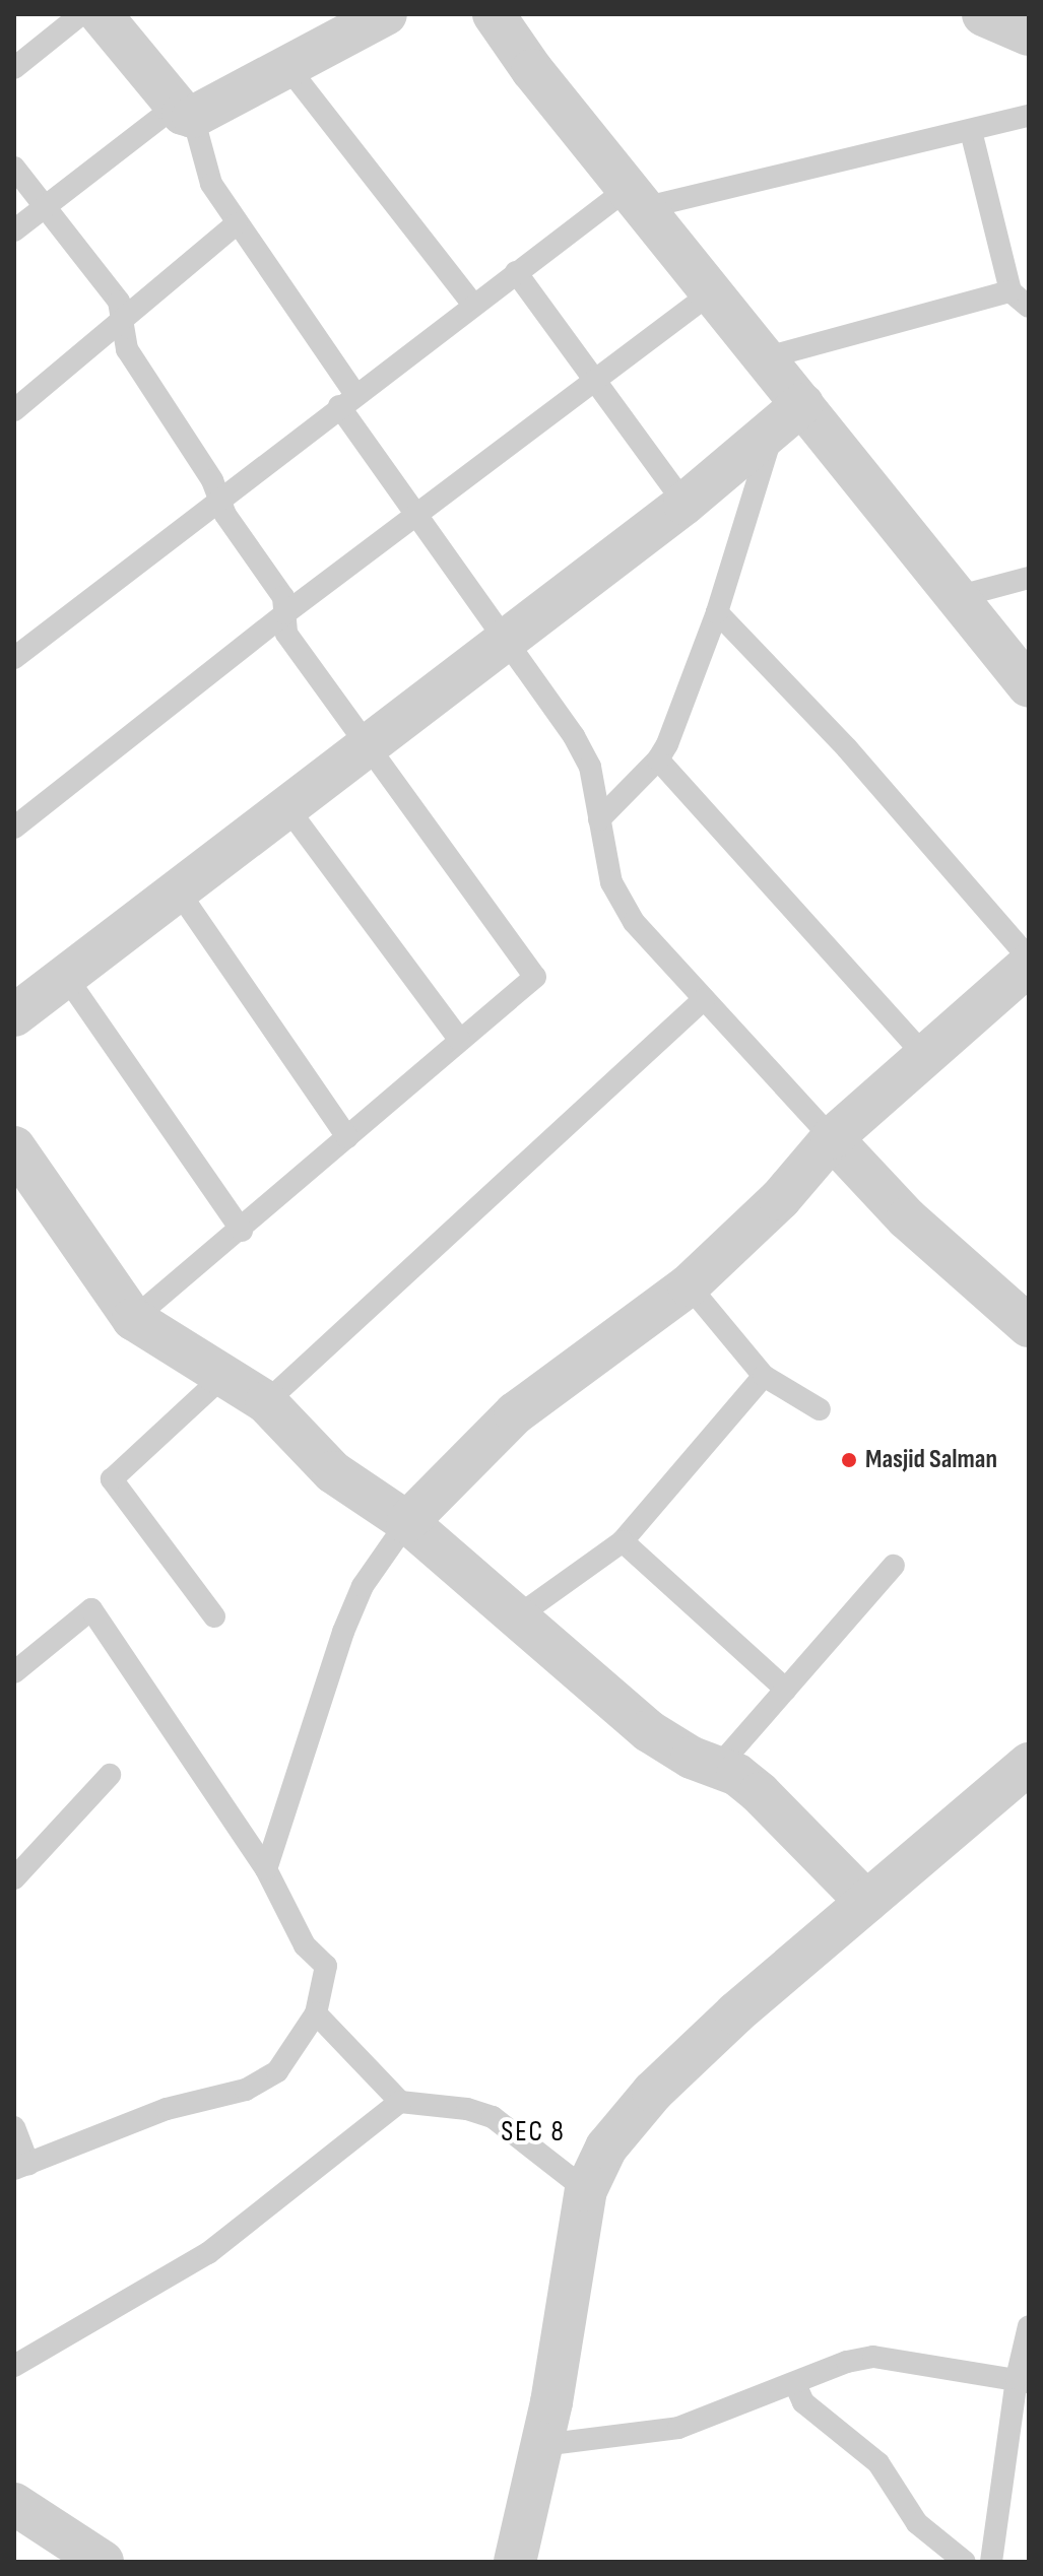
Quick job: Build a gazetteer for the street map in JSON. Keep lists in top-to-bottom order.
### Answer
{
  "districts": ["SEC 8"],
  "places": ["Masjid Salman"]
}
